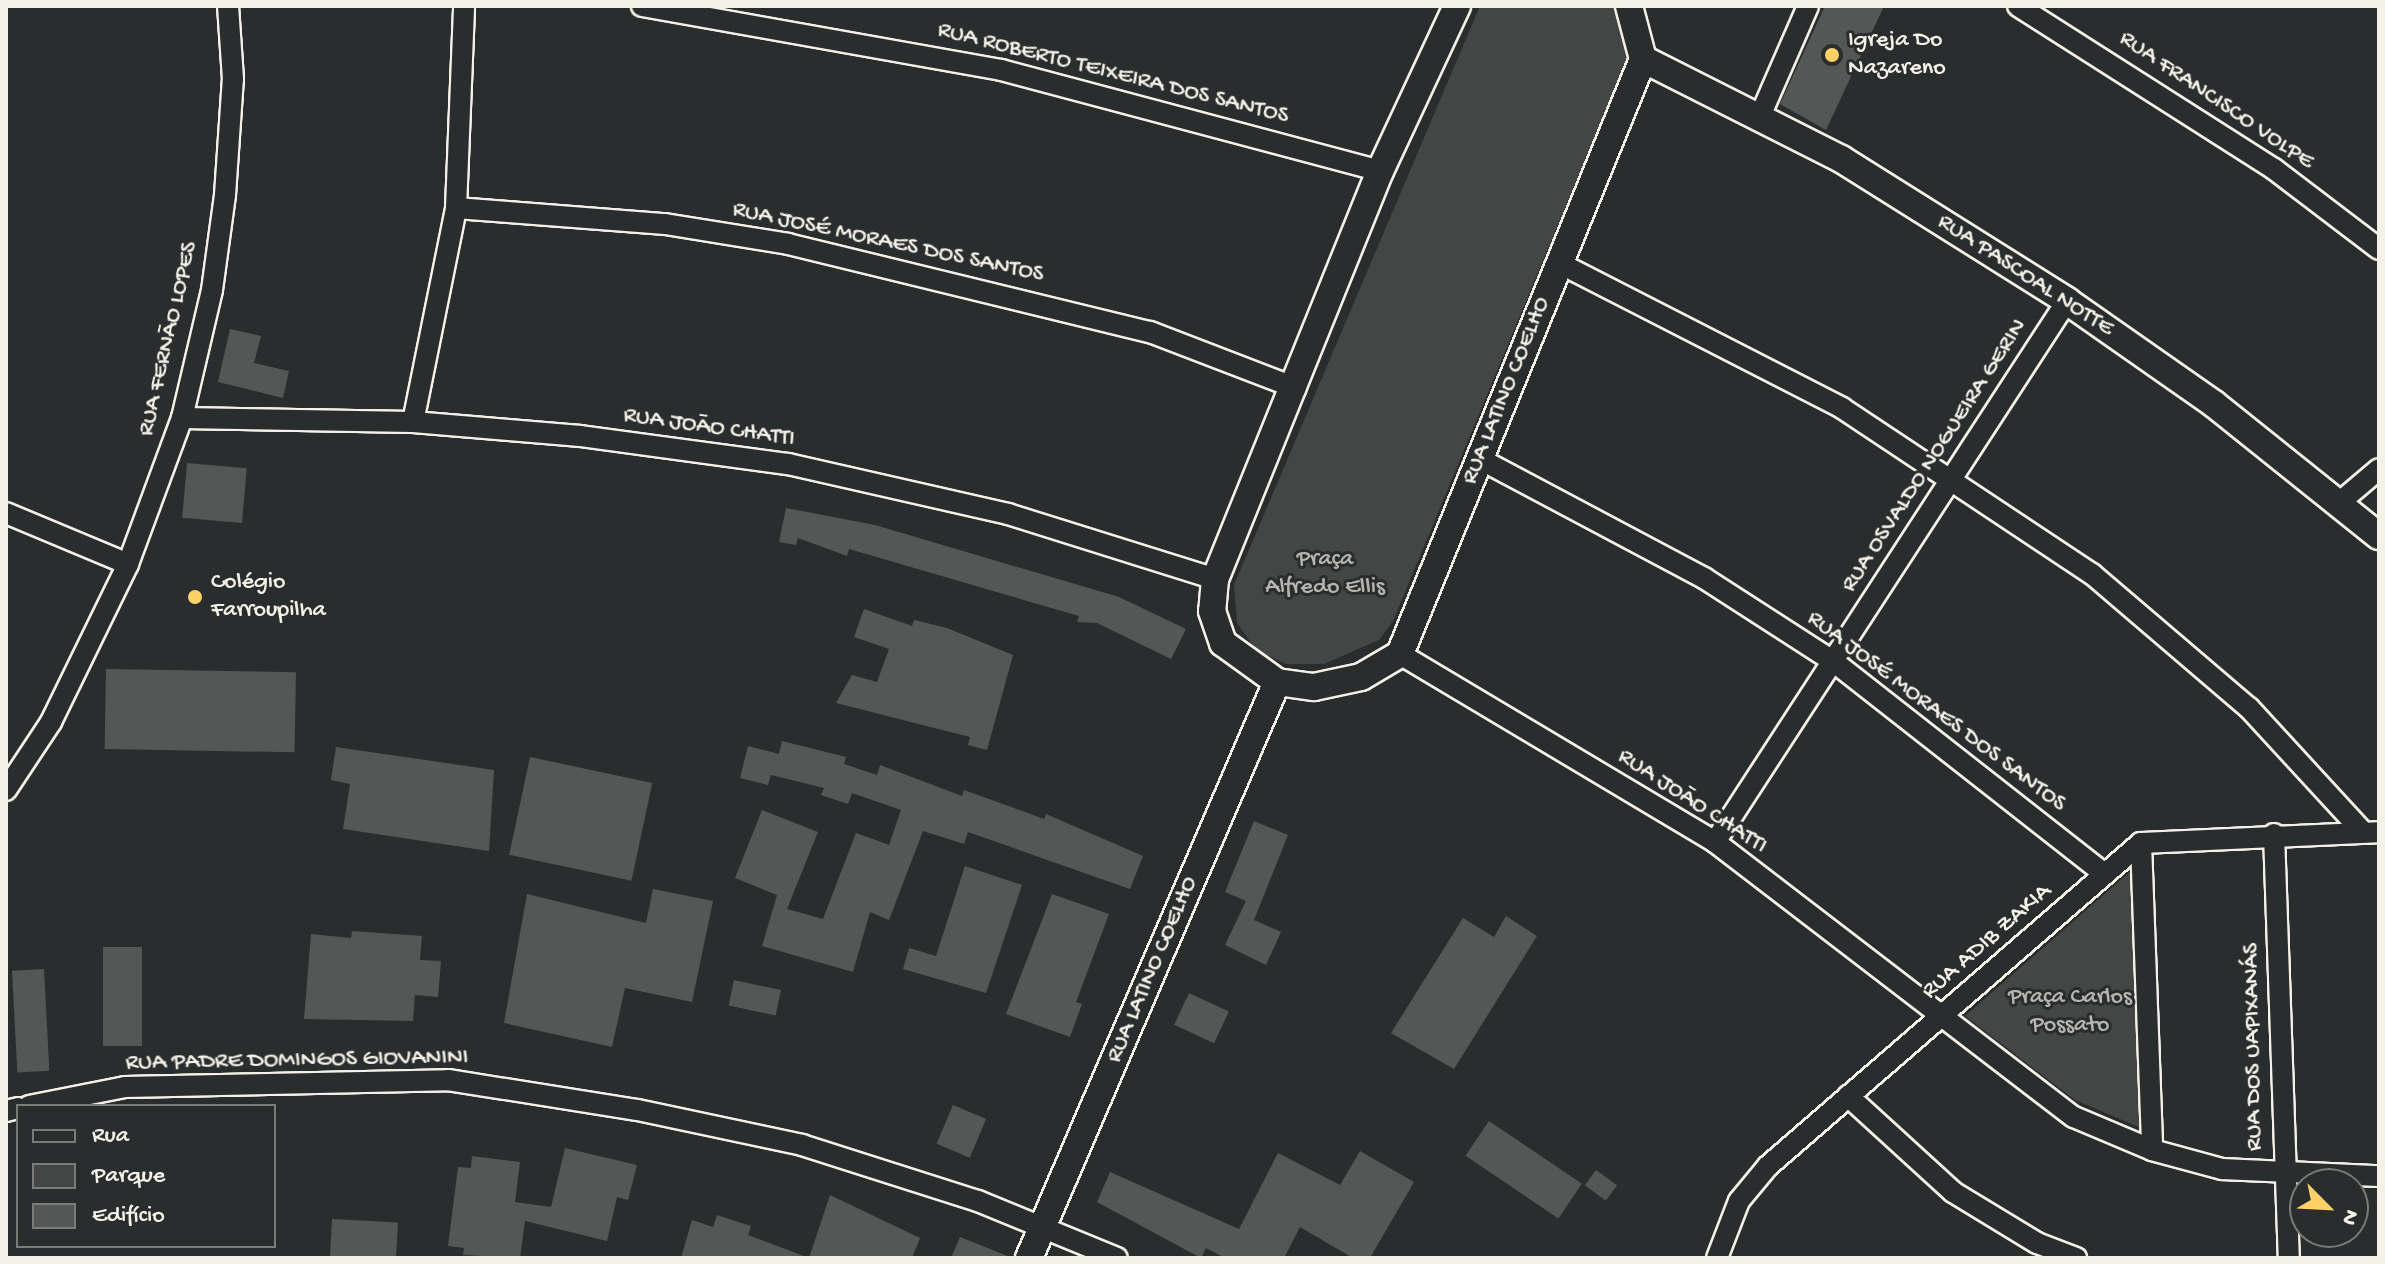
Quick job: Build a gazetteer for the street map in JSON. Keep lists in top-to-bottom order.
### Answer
{
  "streets": {
    "street": [
      "RUA ROBERTO TEIXEIRA DOS SANTOS",
      "RUA FRANCISCO VOLPE",
      "RUA JOSÉ MORAES DOS SANTOS",
      "RUA PASCOAL NOTTE",
      "RUA FERNÃO LOPES",
      "RUA LATINO COELHO",
      "RUA JOÃO CHATTI",
      "RUA OSVALDO NOGUEIRA GERIN",
      "RUA ADIB ZAKIA",
      "RUA DOS UAPIXANÁS",
      "RUA PADRE DOMINGOS GIOVANINI"
    ]
  },
  "crossings": [
    ["RUA JOSÉ MORAES DOS SANTOS", "RUA LATINO COELHO"],
    ["RUA JOSÉ MORAES DOS SANTOS", "RUA OSVALDO NOGUEIRA GERIN"],
    ["RUA JOSÉ MORAES DOS SANTOS", "RUA ADIB ZAKIA"],
    ["RUA PASCOAL NOTTE", "RUA LATINO COELHO"],
    ["RUA PASCOAL NOTTE", "RUA OSVALDO NOGUEIRA GERIN"],
    ["RUA FERNÃO LOPES", "RUA JOÃO CHATTI"],
    ["RUA LATINO COELHO", "RUA JOÃO CHATTI"],
    ["RUA LATINO COELHO", "RUA PADRE DOMINGOS GIOVANINI"],
    ["RUA JOÃO CHATTI", "RUA OSVALDO NOGUEIRA GERIN"],
    ["RUA JOÃO CHATTI", "RUA ADIB ZAKIA"],
    ["RUA JOÃO CHATTI", "RUA DOS UAPIXANÁS"]
  ],
  "parks": ["Praça Alfredo Ellis", "Praça Carlos Possato"],
  "places": ["Igreja Do Nazareno", "Colégio Farroupilha"],
  "legend": ["Rua", "Parque", "Edifício"],
  "north": "bottom right"
}
